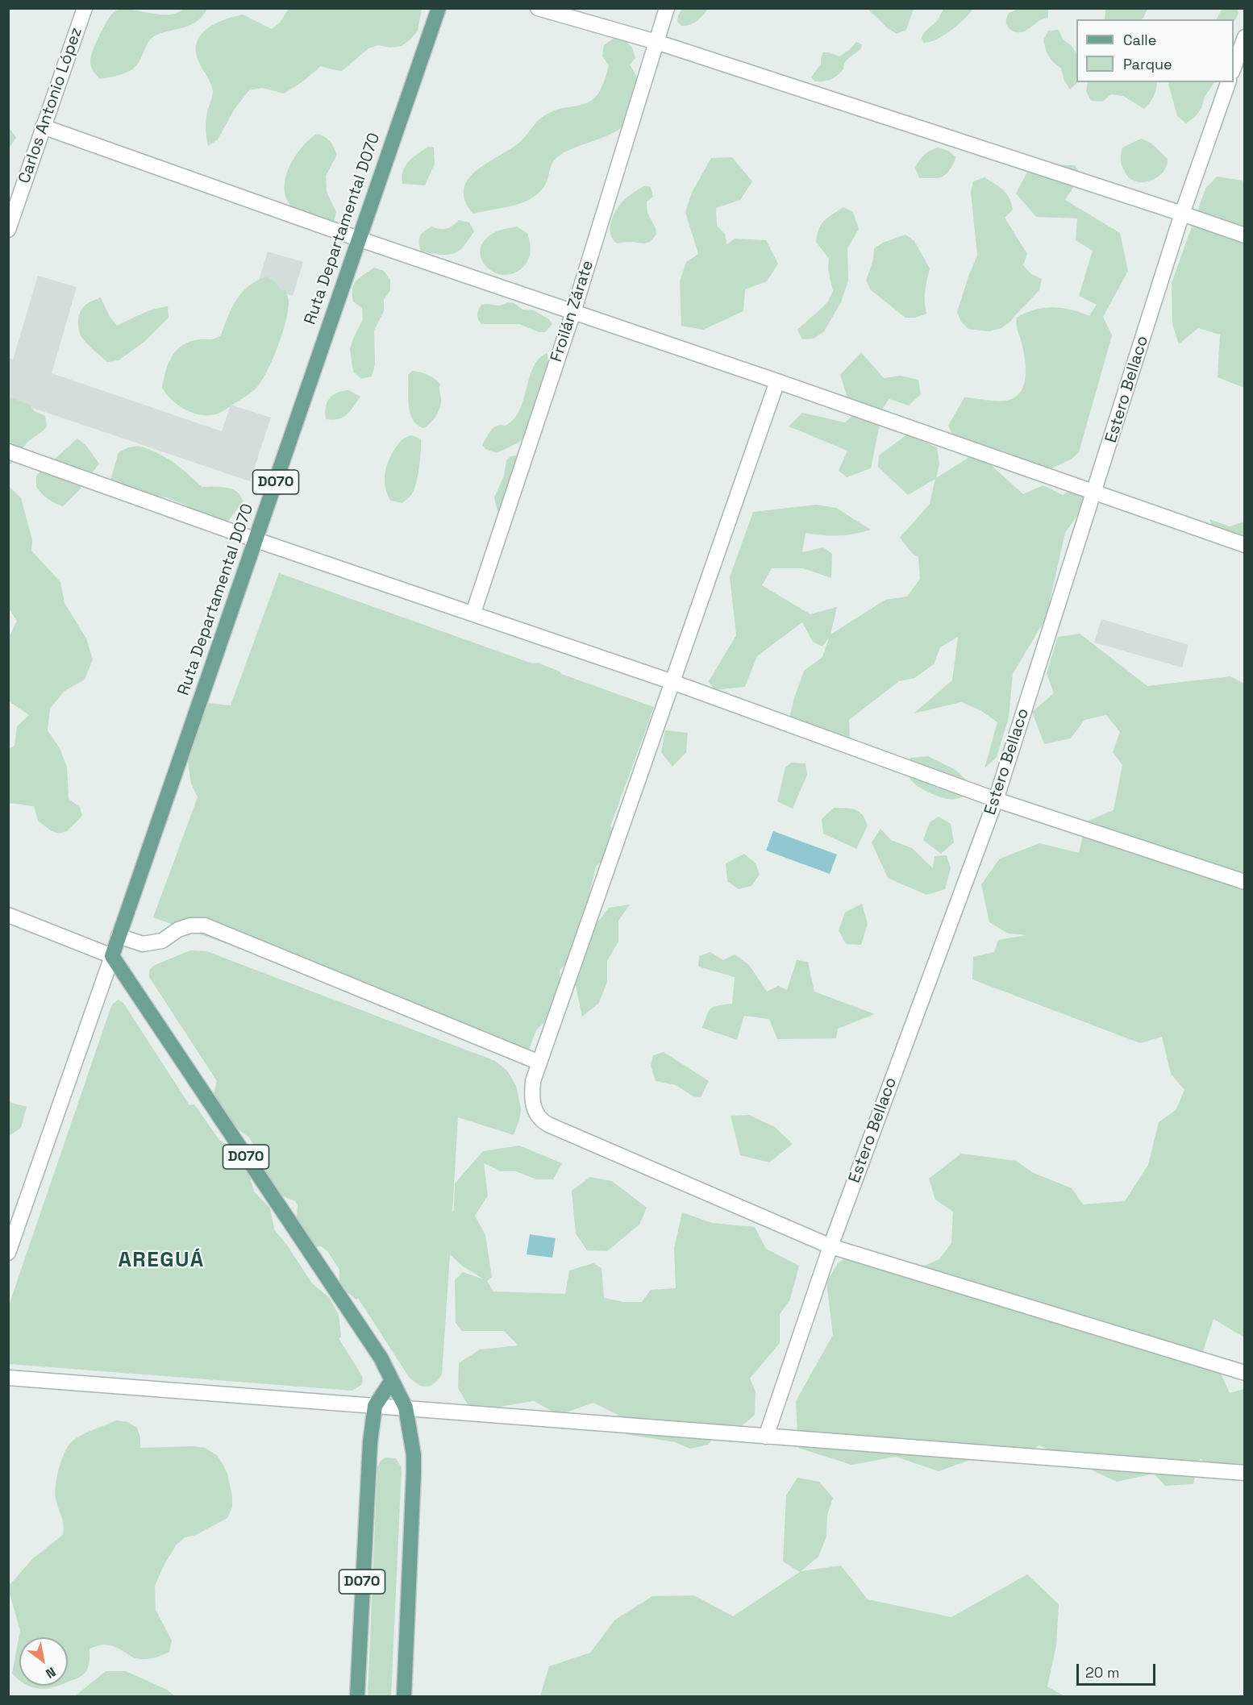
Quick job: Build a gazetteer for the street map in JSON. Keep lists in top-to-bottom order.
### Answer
{
  "streets": {
    "main road": ["Ruta Departamental D070", "D070"],
    "street": ["Carlos Antonio López", "Froilán Zárate", "Estero Bellaco"]
  },
  "crossings": [
    ["Ruta Departamental D070", "D070"]
  ],
  "districts": ["AREGUÁ"],
  "legend": ["Calle", "Parque"],
  "scale_bar": "20 m",
  "north": "bottom right"
}
